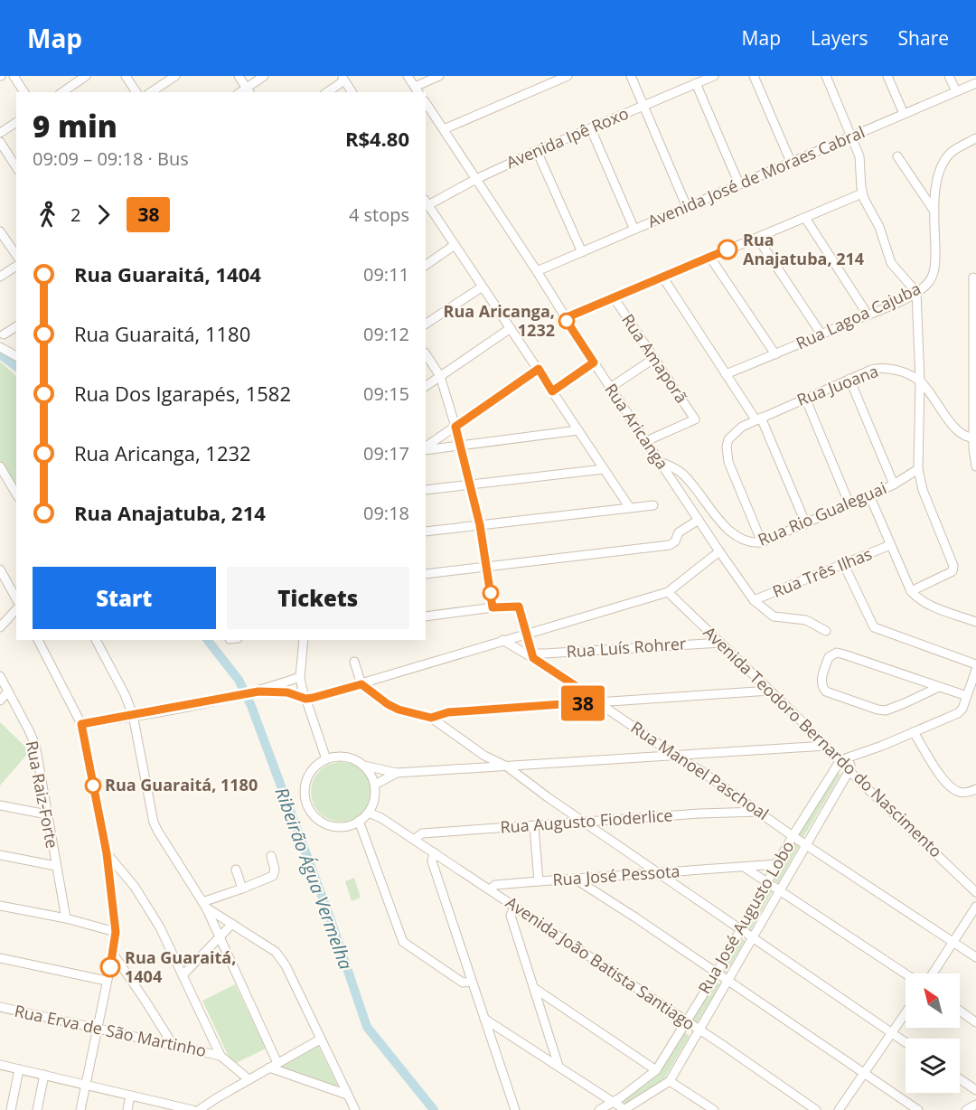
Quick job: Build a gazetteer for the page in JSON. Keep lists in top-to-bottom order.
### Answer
{
  "streets": {
    "street": [
      "Avenida Ipê Roxo",
      "Avenida José de Moraes Cabral",
      "Rua Lagoa Cajuba",
      "Rua Amaporã",
      "Rua Juoana",
      "Rua Aricanga",
      "Rua Rio Gualeguai",
      "Rua Três Ilhas",
      "Rua Luís Rohrer",
      "Avenida Teodoro Bernardo do Nascimento",
      "Rua Manoel Paschoal",
      "Rua Raiz-Forte",
      "Rua Augusto Fioderlice",
      "Rua José Pessota",
      "Rua José Augusto Lobo",
      "Avenida João Batista Santiago",
      "Rua Erva de São Martinho"
    ]
  },
  "crossings": [
    ["Avenida Ipê Roxo", "Rua Aricanga"],
    ["Avenida José de Moraes Cabral", "Rua Aricanga"],
    ["Rua Amaporã", "Rua Aricanga"],
    ["Rua Juoana", "Rua Rio Gualeguai"],
    ["Rua Aricanga", "Rua Rio Gualeguai"],
    ["Rua Aricanga", "Rua Três Ilhas"],
    ["Rua Luís Rohrer", "Avenida Teodoro Bernardo do Nascimento"],
    ["Rua Luís Rohrer", "Rua Manoel Paschoal"],
    ["Avenida Teodoro Bernardo do Nascimento", "Rua José Augusto Lobo"],
    ["Rua Manoel Paschoal", "Rua Augusto Fioderlice"],
    ["Rua Manoel Paschoal", "Rua José Augusto Lobo"],
    ["Rua Augusto Fioderlice", "Avenida João Batista Santiago"],
    ["Rua José Pessota", "Rua José Augusto Lobo"],
    ["Rua José Pessota", "Avenida João Batista Santiago"],
    ["Rua José Augusto Lobo", "Avenida João Batista Santiago"]
  ],
  "water": ["Ribeirão Água Vermelha"],
  "places": [
    "Rua Anajatuba, 214",
    "Rua Aricanga, 1232",
    "Rua Guaraitá, 1180",
    "Rua Guaraitá, 1404"
  ],
  "lines": ["bus line 38"],
  "north": "top left",
  "page": {
    "header": "Map",
    "nav": ["Map", "Layers", "Share"],
    "on_map": "38",
    "heading": ["9 min", "09:09 – 09:18 · Bus", "R$4.80"],
    "legs": ["2", "38", "4 stops"],
    "list": [
      {
        "name": "Rua Guaraitá, 1404",
        "value": "09:11"
      },
      {
        "name": "Rua Guaraitá, 1180",
        "value": "09:12"
      },
      {
        "name": "Rua Dos Igarapés, 1582",
        "value": "09:15"
      },
      {
        "name": "Rua Aricanga, 1232",
        "value": "09:17"
      },
      {
        "name": "Rua Anajatuba, 214",
        "value": "09:18"
      }
    ],
    "buttons": ["Start", "Tickets"]
  }
}
